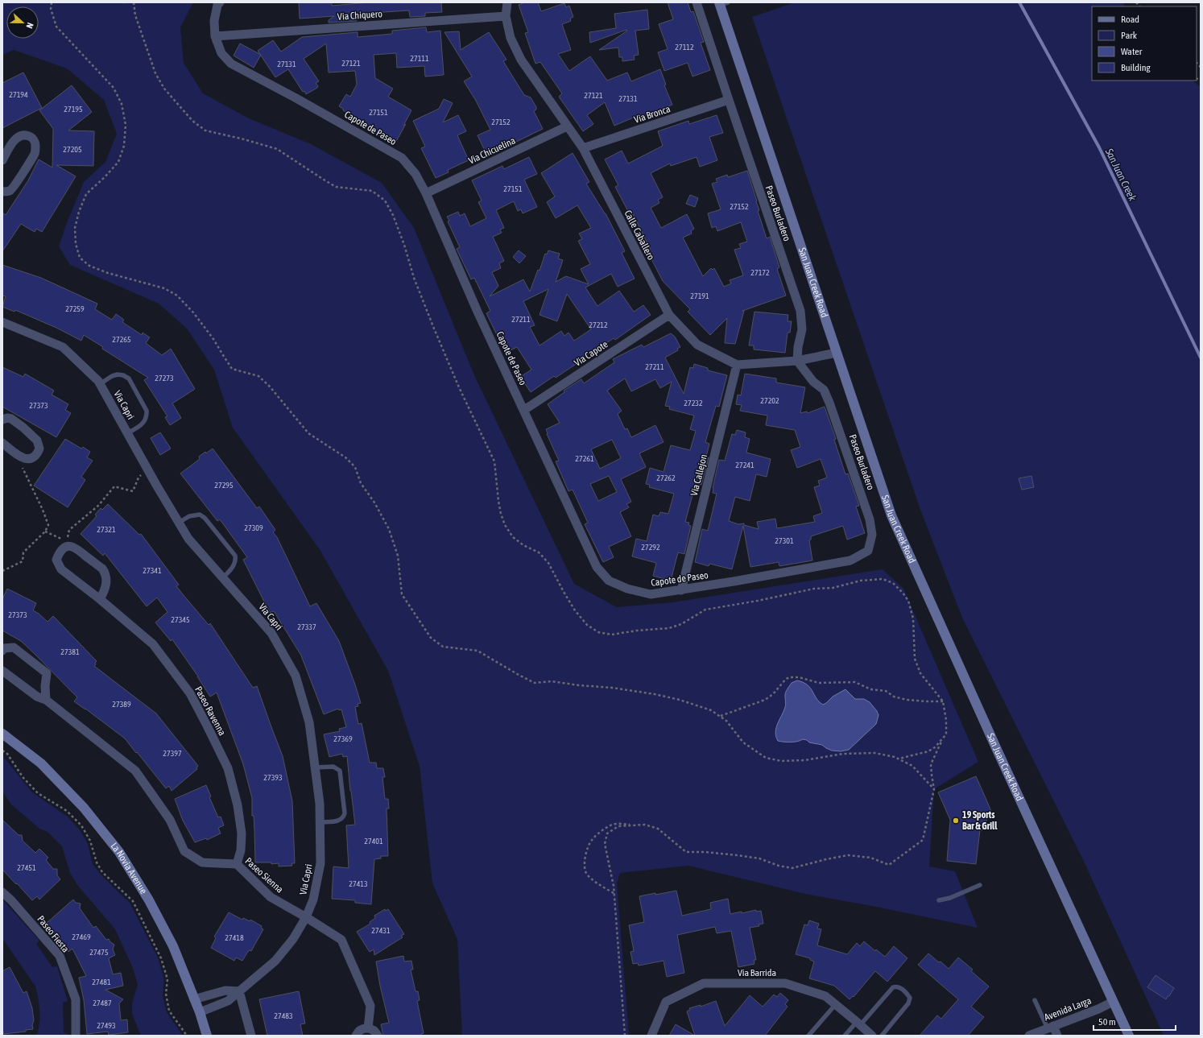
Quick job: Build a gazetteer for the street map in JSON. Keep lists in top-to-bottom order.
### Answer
{
  "streets": {
    "main road": ["San Juan Creek Road", "La Novia Avenue"],
    "street": [
      "Via Chiquero",
      "Via Bronca",
      "Capote de Paseo",
      "Via Chicuelina",
      "Paseo Burladero",
      "Calle Caballero",
      "Via Capote",
      "Via Capri",
      "Via Callejon",
      "Paseo Ravenna",
      "Paseo Sienna",
      "Paseo Fiesta",
      "Via Barrida",
      "Avenida Larga"
    ]
  },
  "crossings": [
    ["Via Chiquero", "Capote de Paseo"],
    ["Via Chiquero", "Calle Caballero"],
    ["Via Bronca", "Paseo Burladero"],
    ["Via Bronca", "Calle Caballero"],
    ["Capote de Paseo", "Via Chicuelina"],
    ["Capote de Paseo", "Paseo Burladero"],
    ["Capote de Paseo", "Via Capote"],
    ["Capote de Paseo", "Via Callejon"],
    ["Via Chicuelina", "Calle Caballero"],
    ["Calle Caballero", "Via Capote"],
    ["Calle Caballero", "Via Callejon"],
    ["San Juan Creek Road", "Avenida Larga"],
    ["Via Capri", "La Novia Avenue"],
    ["Via Capri", "Paseo Sienna"],
    ["Paseo Ravenna", "Paseo Sienna"]
  ],
  "water": ["San Juan Creek"],
  "places": ["19 Sports Bar & Grill"],
  "house_numbers": [
    "27112",
    "27111",
    "27121",
    "27131",
    "27194",
    "27121",
    "27131",
    "27195",
    "27151",
    "27152",
    "27205",
    "27151",
    "27152",
    "27172",
    "27191",
    "27259",
    "27211",
    "27212",
    "27265",
    "27211",
    "27273",
    "27202",
    "27232",
    "27373",
    "27261",
    "27241",
    "27262",
    "27295",
    "27309",
    "27321",
    "27301",
    "27292",
    "27341",
    "27373",
    "27345",
    "27337",
    "27381",
    "27389",
    "27369",
    "27397",
    "27393",
    "27401",
    "27451",
    "27413",
    "27431",
    "27469",
    "27418",
    "27475",
    "27481",
    "27487",
    "27483",
    "27493"
  ],
  "legend": [
    "Road",
    "Park",
    "Water",
    "Building"
  ],
  "scale_bar": "50 m",
  "north": "right"
}
